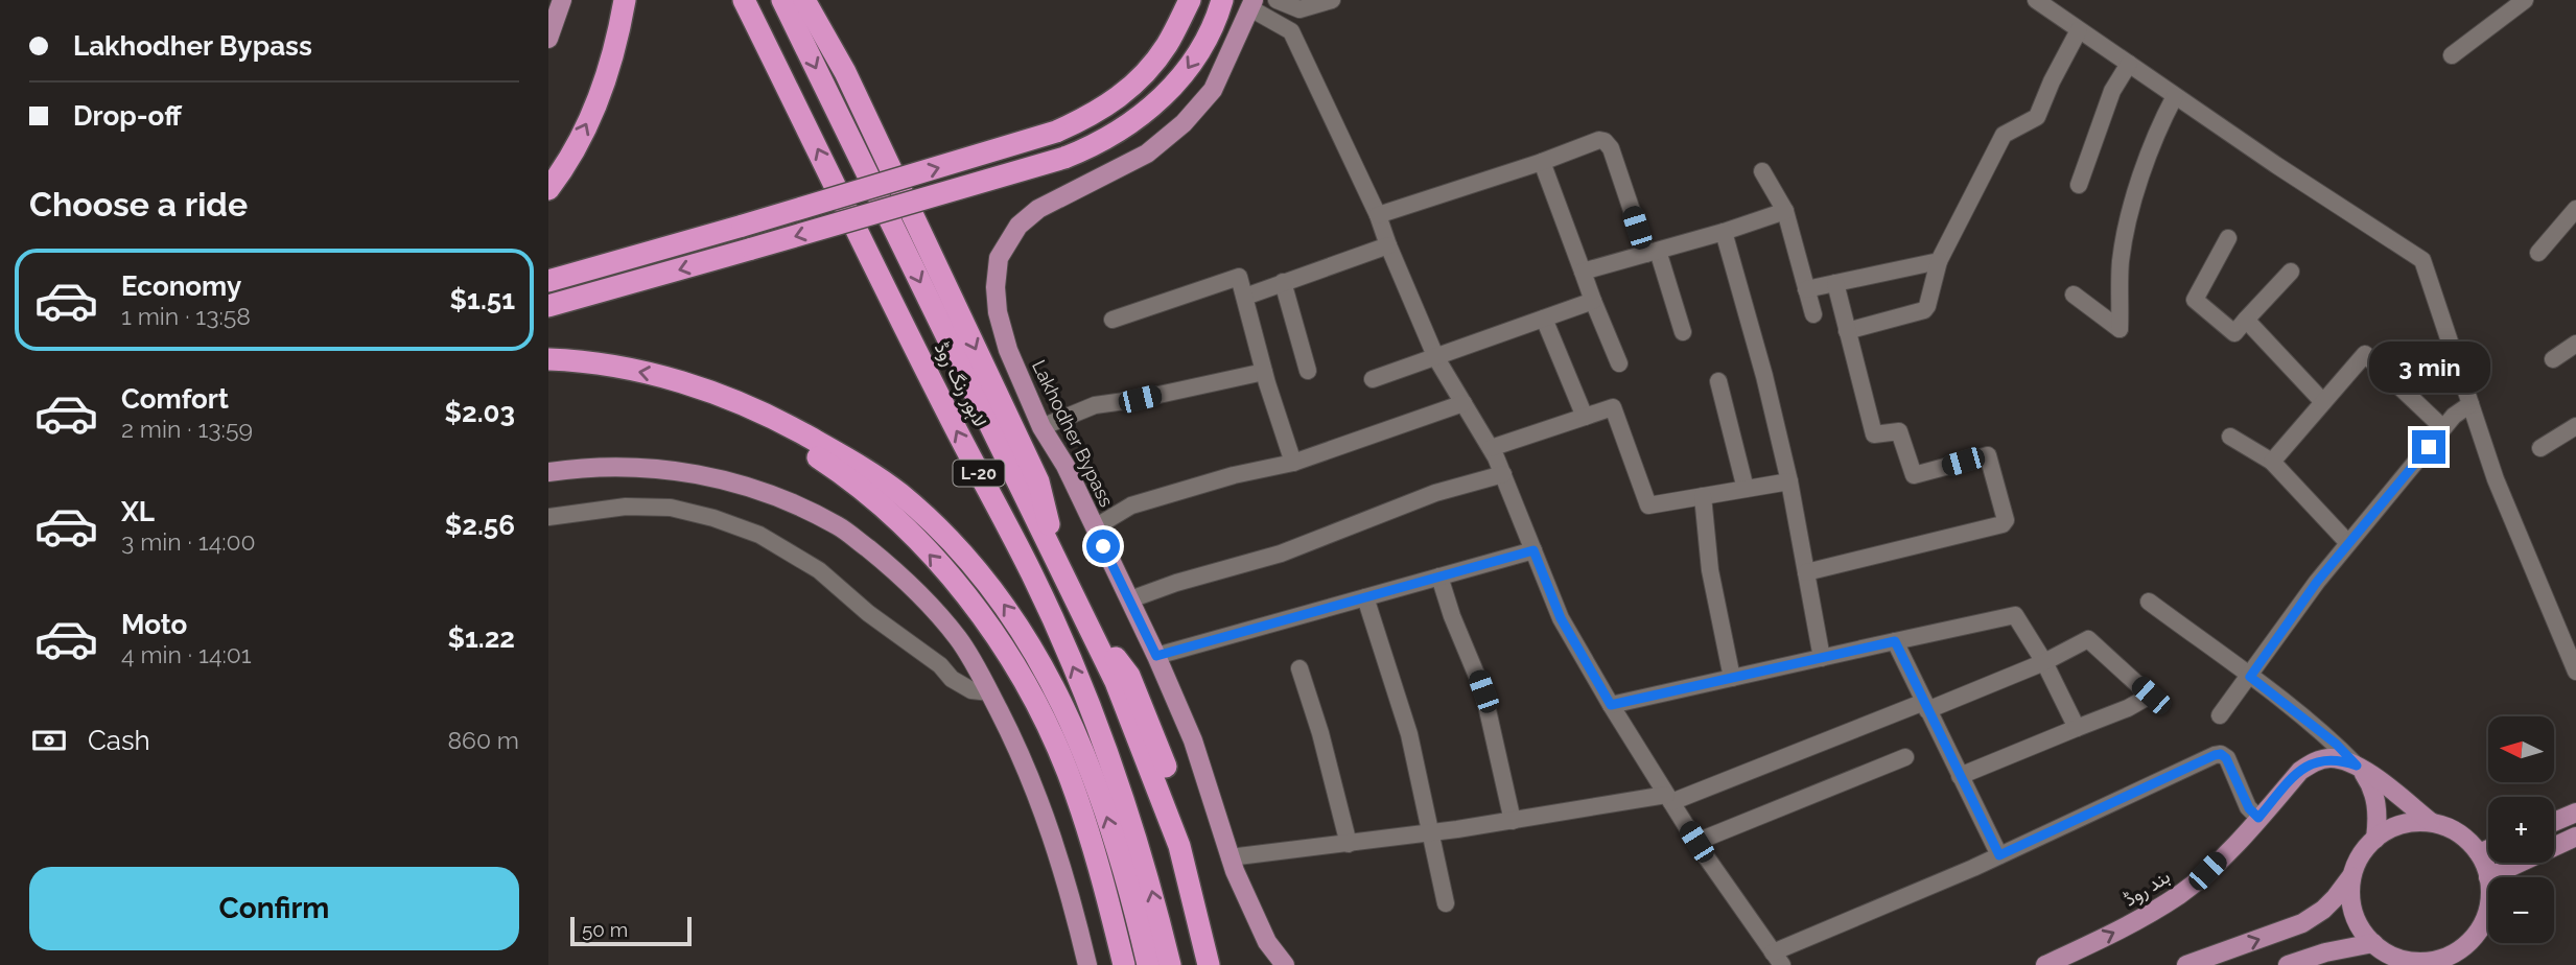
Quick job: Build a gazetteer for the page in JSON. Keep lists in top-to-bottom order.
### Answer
{
  "streets": {
    "highway": ["لاہور رنگ روڈ", "L-20"],
    "main road": ["Lakhodher Bypass", "بند روڈ"]
  },
  "scale_bar": "50 m",
  "north": "left",
  "page": {
    "banner": ["Lakhodher Bypass", "Drop-off"],
    "heading": "Choose a ride",
    "list": [
      {
        "name": "Economy",
        "note": "1 min · 13:58",
        "value": "$1.51"
      },
      {
        "name": "Comfort",
        "note": "2 min · 13:59",
        "value": "$2.03"
      },
      {
        "name": "XL",
        "note": "3 min · 14:00",
        "value": "$2.56"
      },
      {
        "name": "Moto",
        "note": "4 min · 14:01",
        "value": "$1.22"
      }
    ],
    "bubble": "3 min",
    "pay": ["Cash", "860 m"],
    "map_buttons": ["+", "−"],
    "buttons": "Confirm",
    "scale": "50 m"
  }
}
